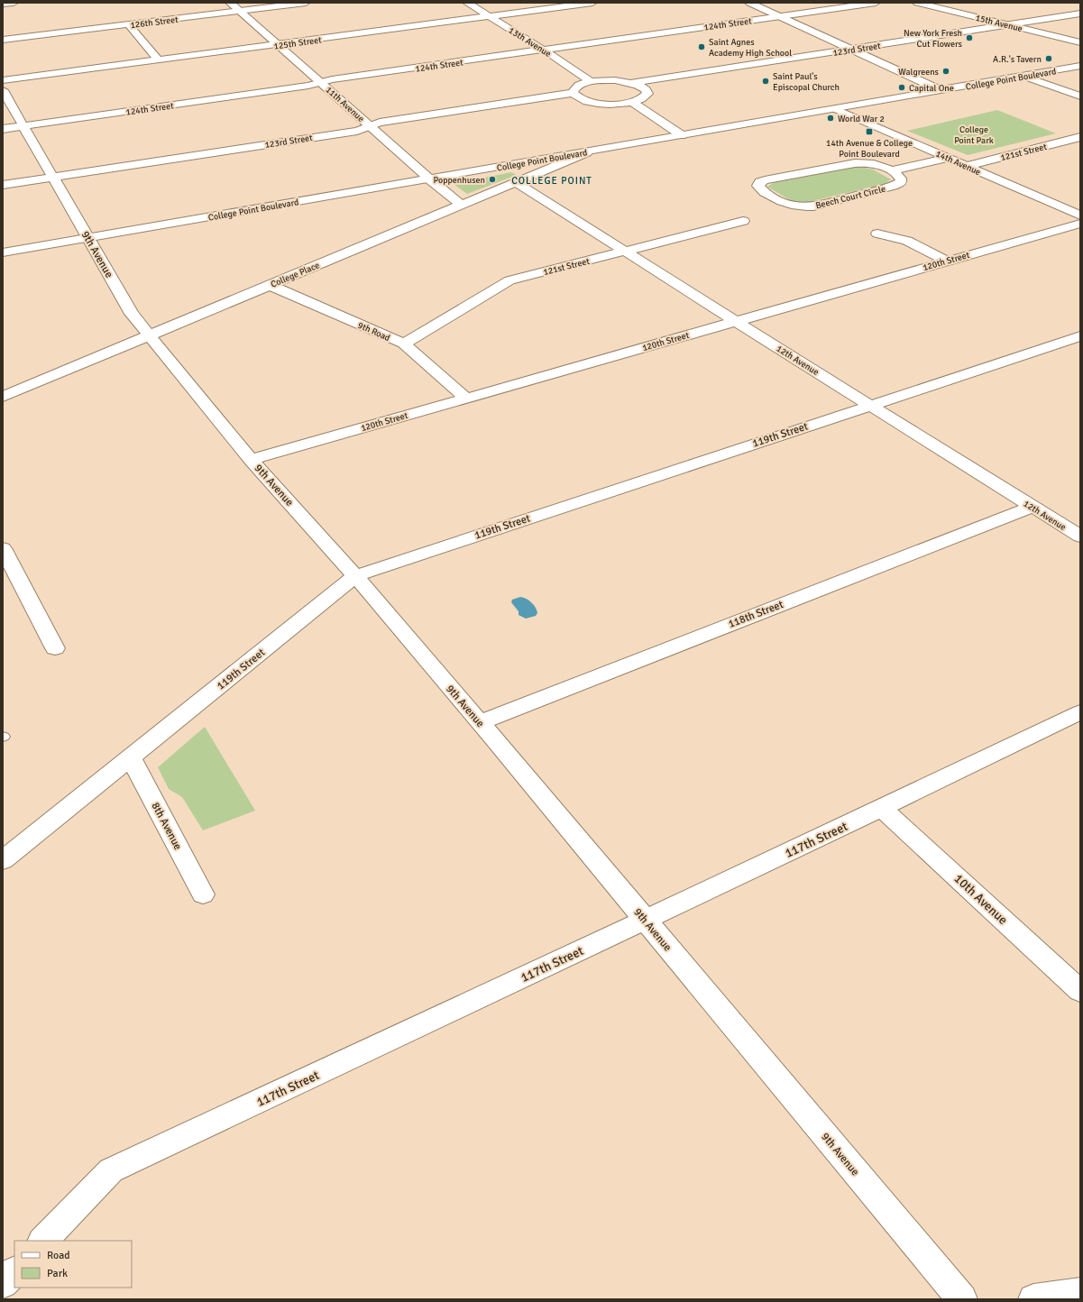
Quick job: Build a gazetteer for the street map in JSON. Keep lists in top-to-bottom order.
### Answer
{
  "streets": {
    "street": [
      "126th Street",
      "15th Avenue",
      "124th Street",
      "13th Avenue",
      "125th Street",
      "123rd Street",
      "College Point Boulevard",
      "11th Avenue",
      "121st Street",
      "14th Avenue",
      "Beech Court Circle",
      "9th Avenue",
      "120th Street",
      "College Place",
      "9th Road",
      "12th Avenue",
      "119th Street",
      "118th Street",
      "8th Avenue",
      "117th Street",
      "10th Avenue"
    ]
  },
  "crossings": [
    ["126th Street", "11th Avenue"],
    ["15th Avenue", "123rd Street"],
    ["124th Street", "13th Avenue"],
    ["124th Street", "11th Avenue"],
    ["124th Street", "9th Avenue"],
    ["13th Avenue", "125th Street"],
    ["125th Street", "11th Avenue"],
    ["123rd Street", "11th Avenue"],
    ["123rd Street", "9th Avenue"],
    ["College Point Boulevard", "11th Avenue"],
    ["College Point Boulevard", "14th Avenue"],
    ["College Point Boulevard", "9th Avenue"],
    ["College Point Boulevard", "College Place"],
    ["11th Avenue", "College Place"],
    ["121st Street", "14th Avenue"],
    ["121st Street", "9th Road"],
    ["121st Street", "12th Avenue"],
    ["9th Avenue", "120th Street"],
    ["9th Avenue", "College Place"],
    ["9th Avenue", "119th Street"],
    ["9th Avenue", "118th Street"],
    ["9th Avenue", "117th Street"],
    ["120th Street", "9th Road"],
    ["120th Street", "12th Avenue"],
    ["College Place", "9th Road"],
    ["College Place", "12th Avenue"],
    ["12th Avenue", "119th Street"],
    ["12th Avenue", "118th Street"],
    ["119th Street", "8th Avenue"],
    ["117th Street", "10th Avenue"]
  ],
  "districts": ["COLLEGE POINT"],
  "parks": ["College Point Park"],
  "places": {
    "other": [
      "New York Fresh Cut Flowers",
      "Saint Agnes Academy High School",
      "A.R.'s Tavern",
      "Walgreens",
      "Saint Paul's Episcopal Church",
      "Capital One",
      "World War 2",
      "Poppenhusen"
    ],
    "transit": ["14th Avenue & College Point Boulevard"]
  },
  "legend": ["Road", "Park"]
}
